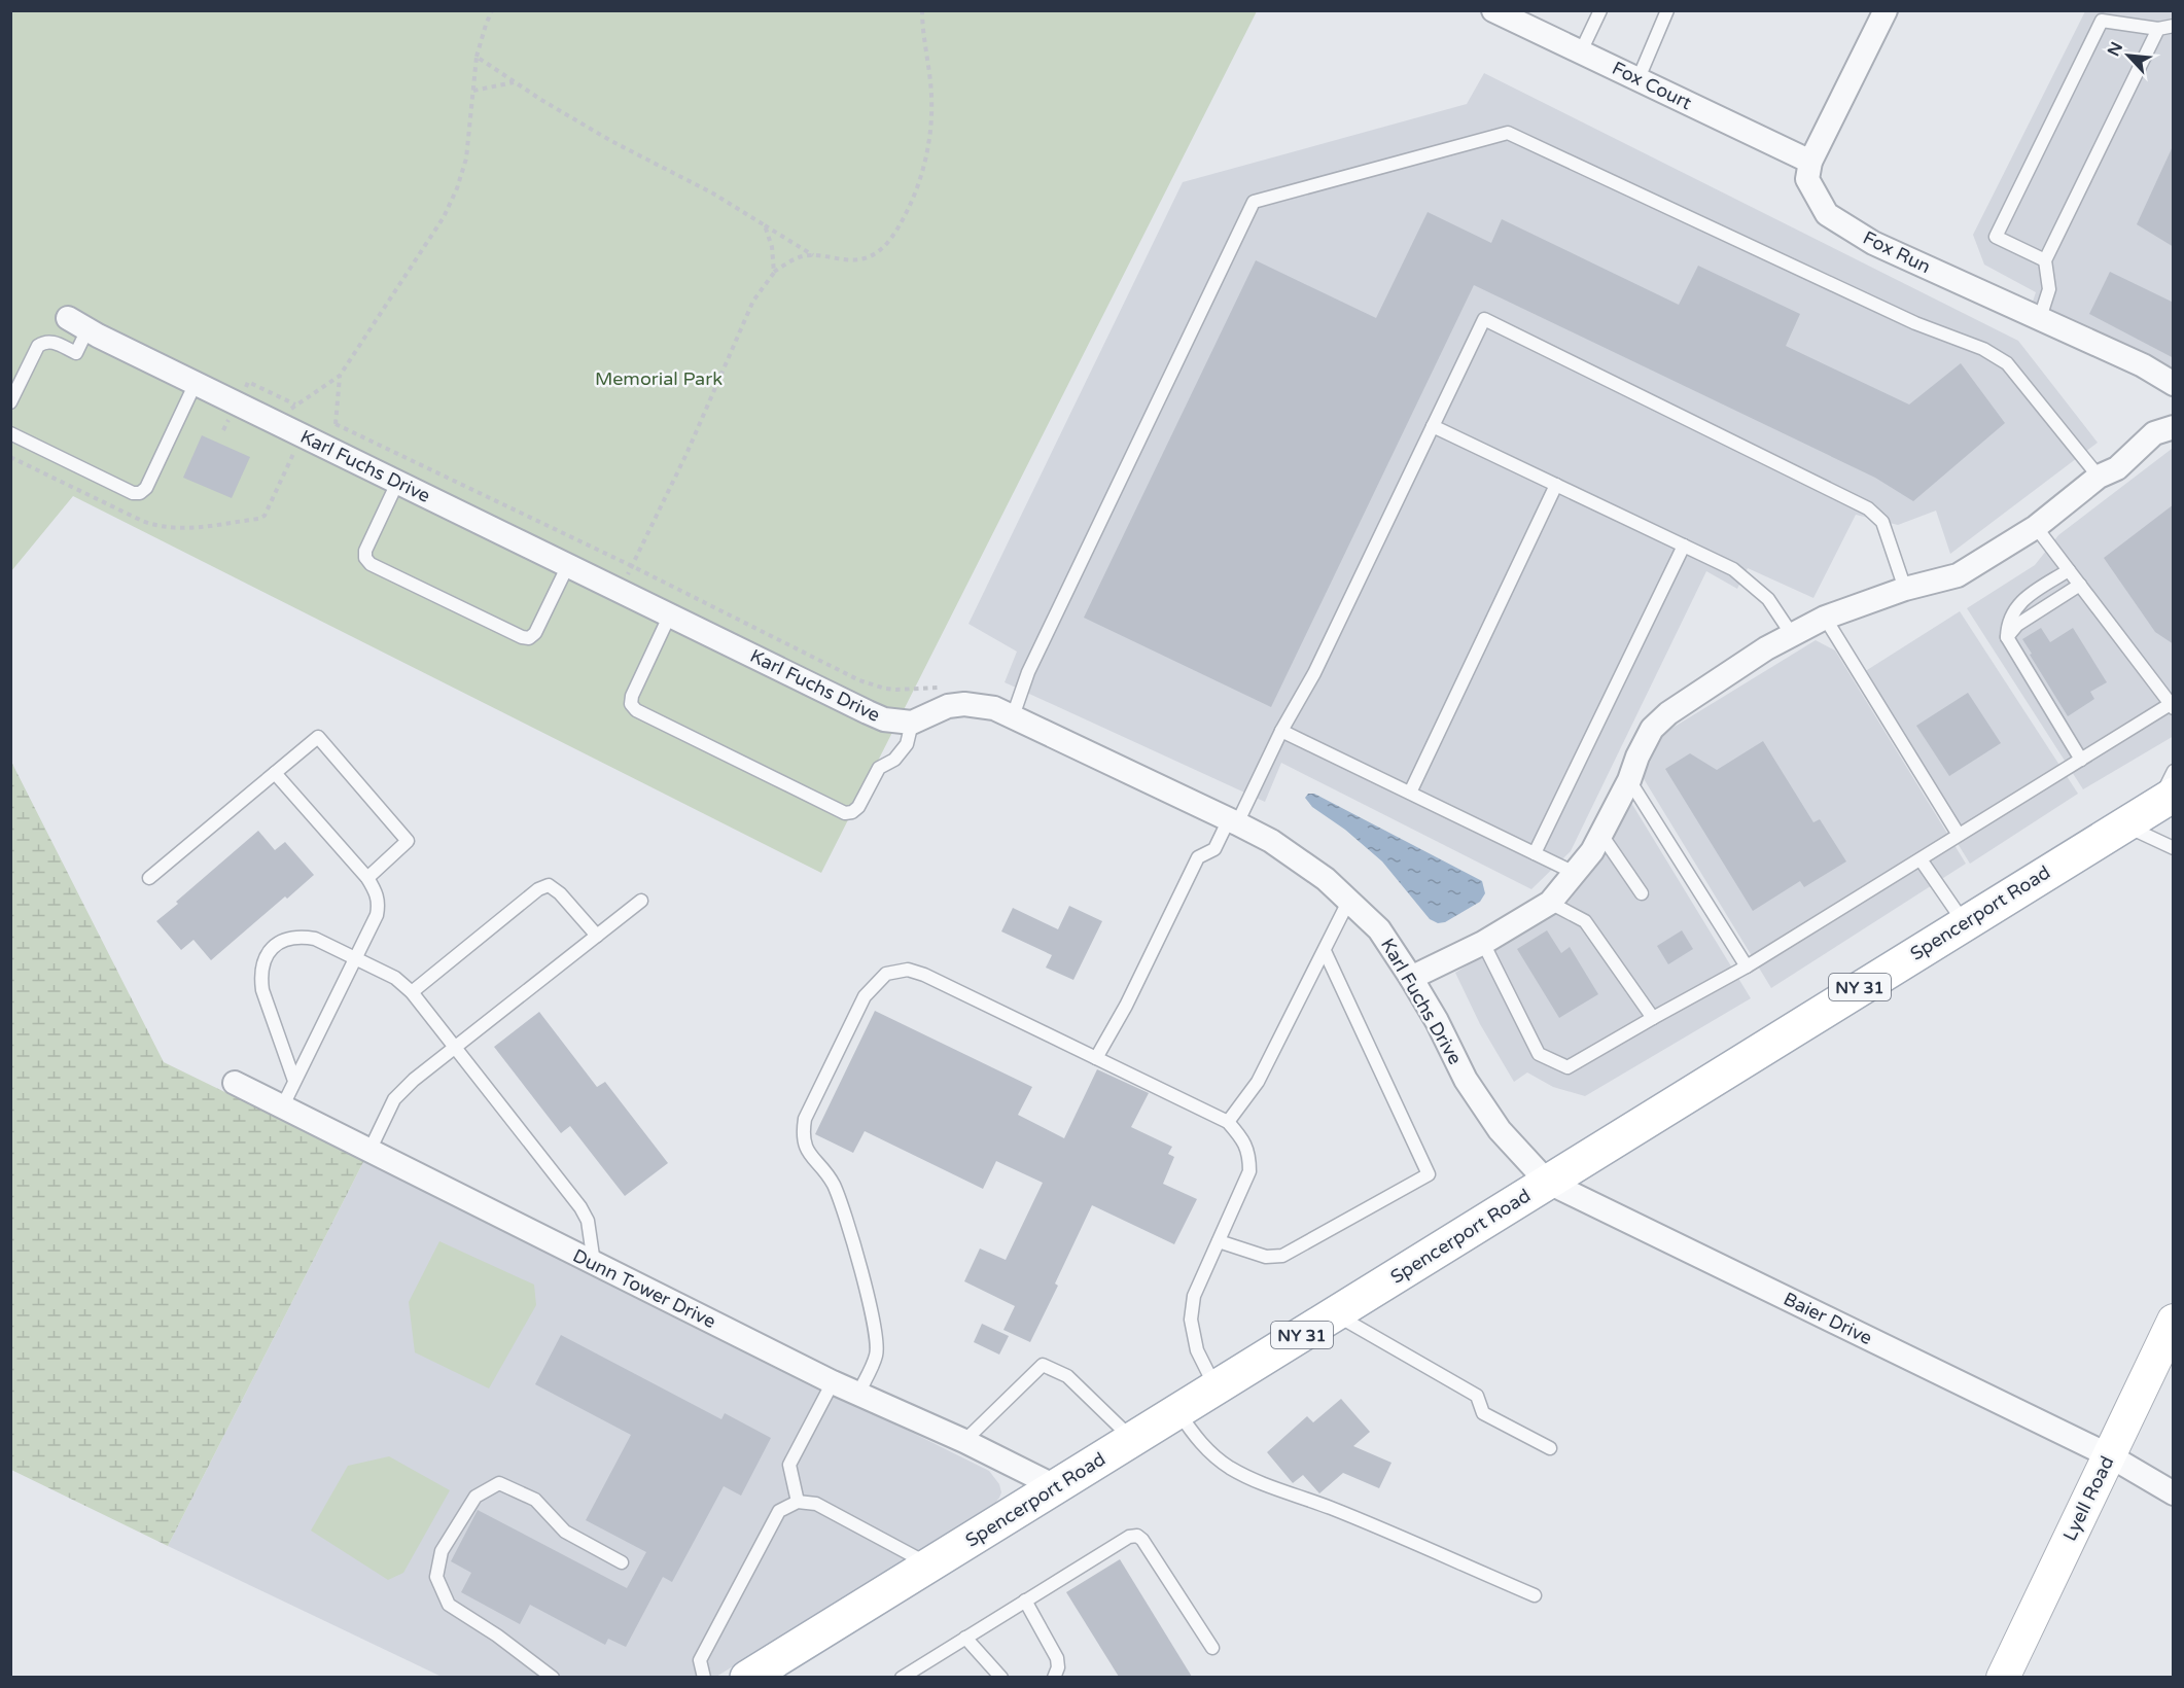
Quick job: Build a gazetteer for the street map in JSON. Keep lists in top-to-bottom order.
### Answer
{
  "streets": {
    "main road": ["Spencerport Road", "NY 31"],
    "street": [
      "Fox Court",
      "Fox Run",
      "Karl Fuchs Drive",
      "Dunn Tower Drive",
      "Baier Drive",
      "Lyell Road"
    ]
  },
  "crossings": [
    ["Fox Court", "Fox Run"],
    ["Karl Fuchs Drive", "Spencerport Road"],
    ["Karl Fuchs Drive", "Baier Drive"],
    ["Spencerport Road", "Dunn Tower Drive"],
    ["Spencerport Road", "Baier Drive"],
    ["Baier Drive", "Lyell Road"]
  ],
  "parks": ["Memorial Park"],
  "north": "top left"
}
